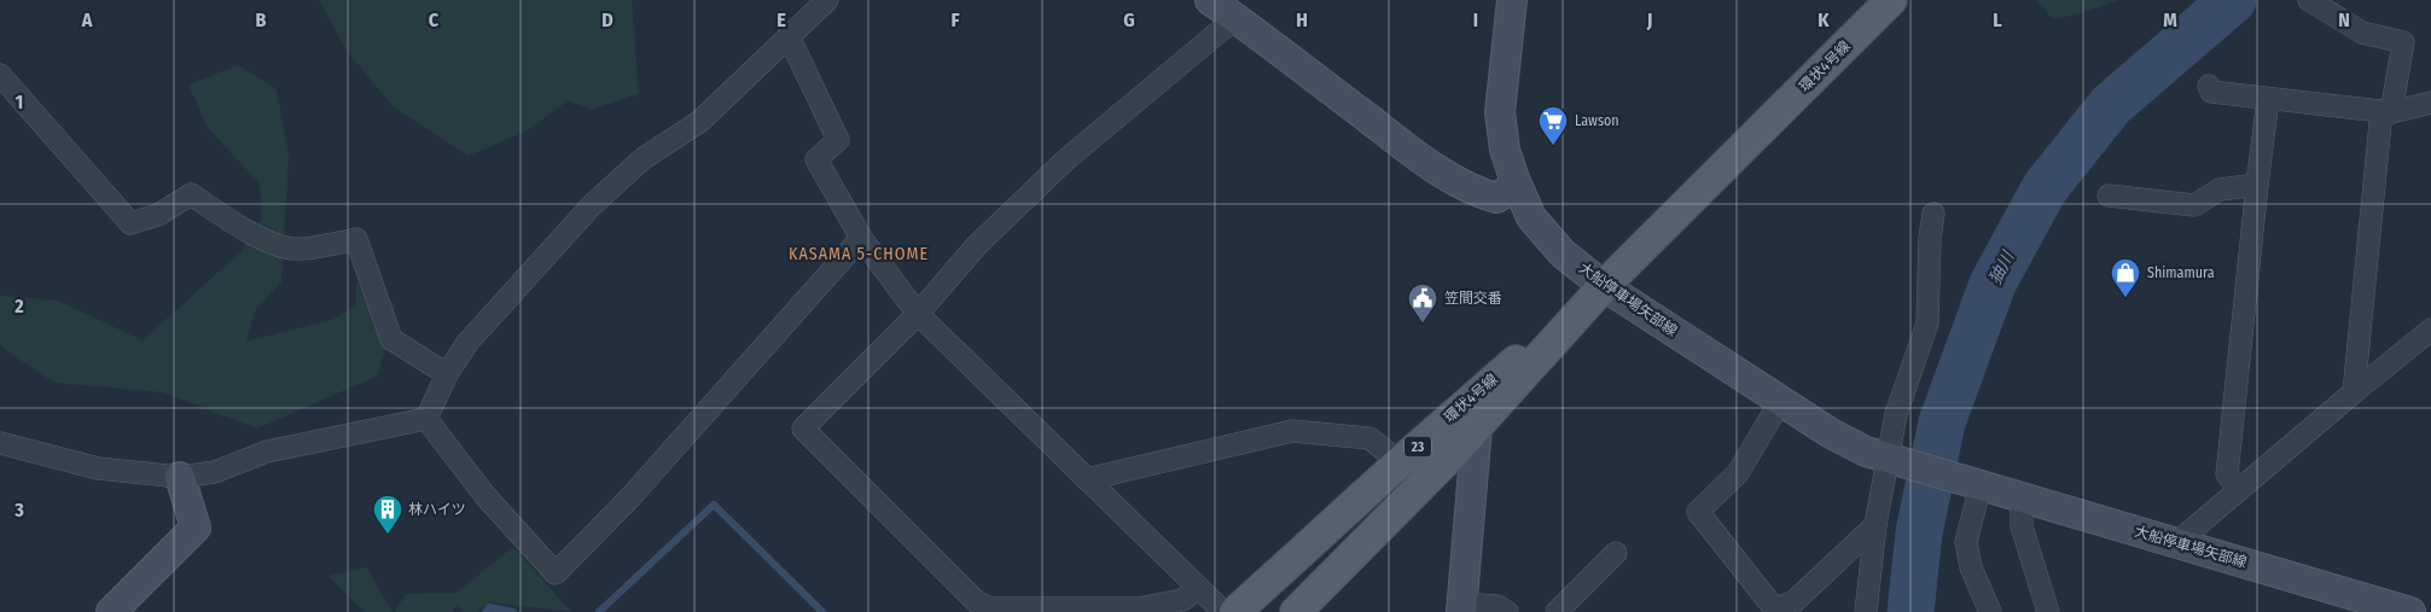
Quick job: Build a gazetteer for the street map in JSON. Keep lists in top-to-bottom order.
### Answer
{
  "streets": {
    "main road": ["環状4号線", "大船停車場矢部線", "23"]
  },
  "crossings": [
    ["環状4号線", "大船停車場矢部線"]
  ],
  "districts": ["KASAMA 5-CHOME"],
  "water": ["㹨川"],
  "places": {
    "supermarket": ["Lawson"],
    "shop": ["Shimamura"],
    "public building": ["笠間交番"],
    "building": ["林ハイツ"]
  },
  "grid": {
    "columns": [
      "A",
      "B",
      "C",
      "D",
      "E",
      "F",
      "G",
      "H",
      "I",
      "J",
      "K",
      "L",
      "M",
      "N"
    ],
    "rows": ["1", "2", "3"]
  }
}
